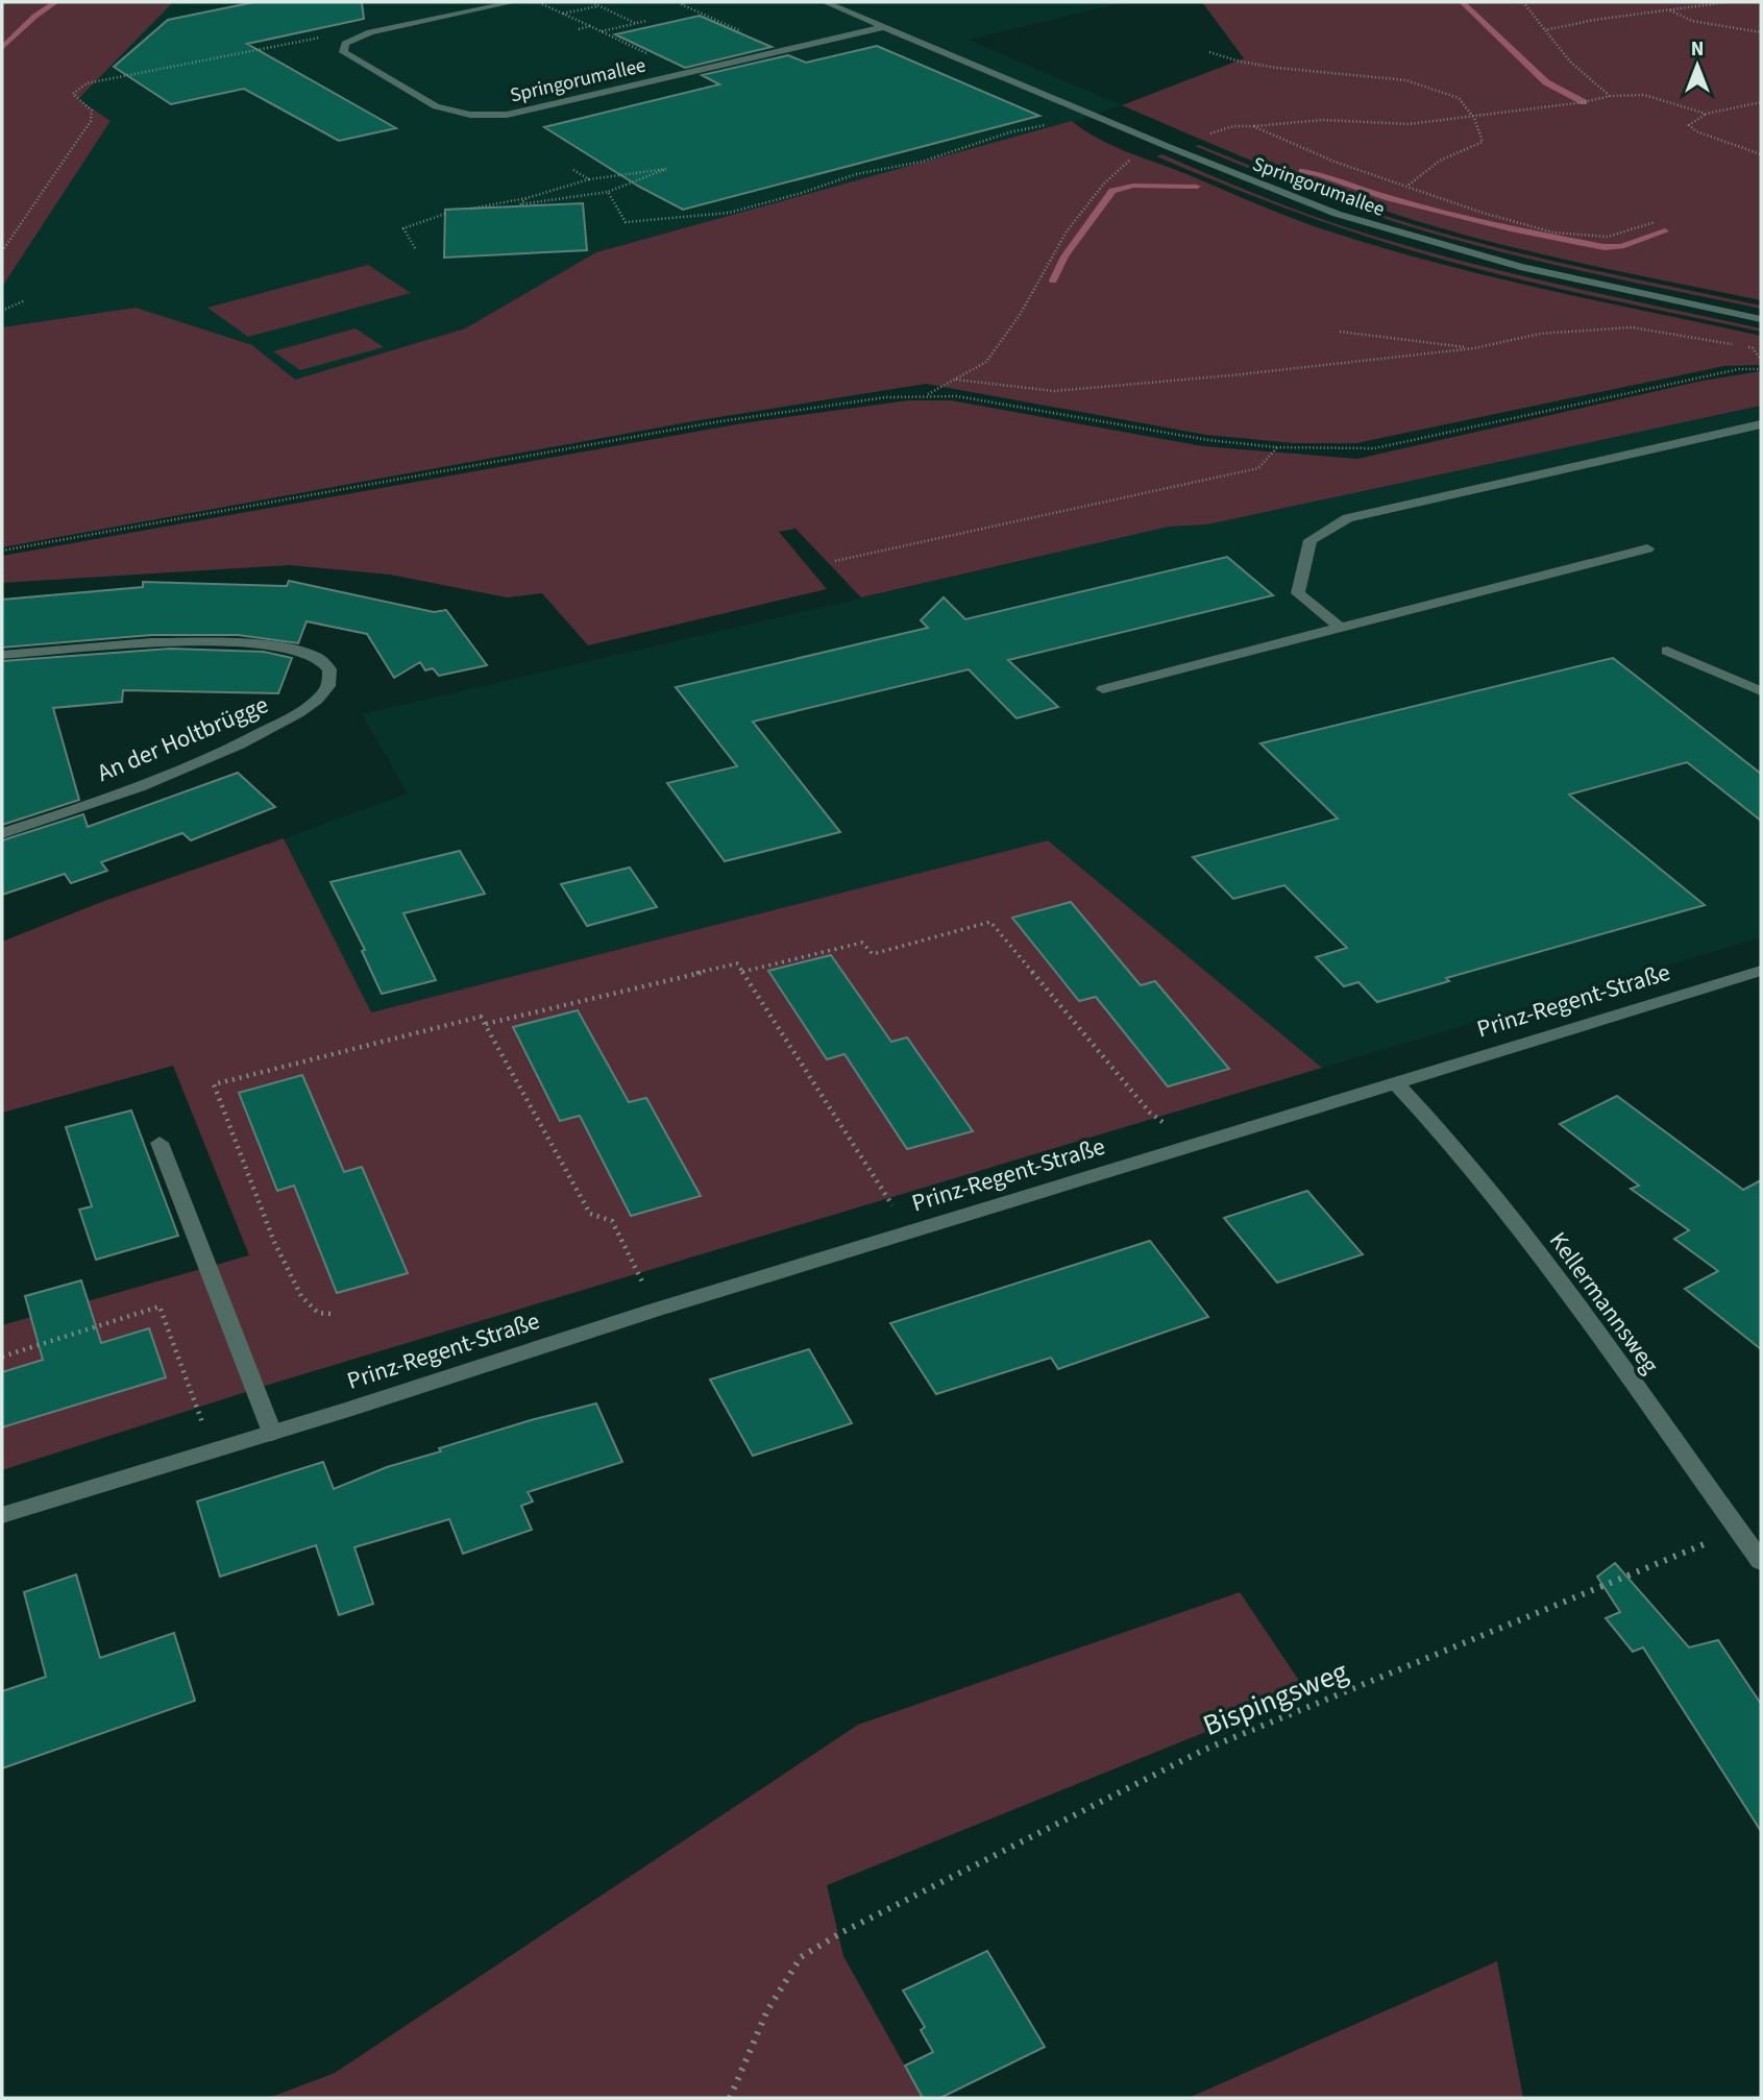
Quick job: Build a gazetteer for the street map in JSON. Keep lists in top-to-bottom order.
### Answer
{
  "streets": {
    "street": [
      "Springorumallee",
      "An der Holtbrügge",
      "Prinz-Regent-Straße",
      "Kellermannsweg"
    ],
    "path": ["Bispingsweg"]
  },
  "crossings": [
    ["Prinz-Regent-Straße", "Kellermannsweg"],
    ["Kellermannsweg", "Bispingsweg"]
  ],
  "north": "top"
}
